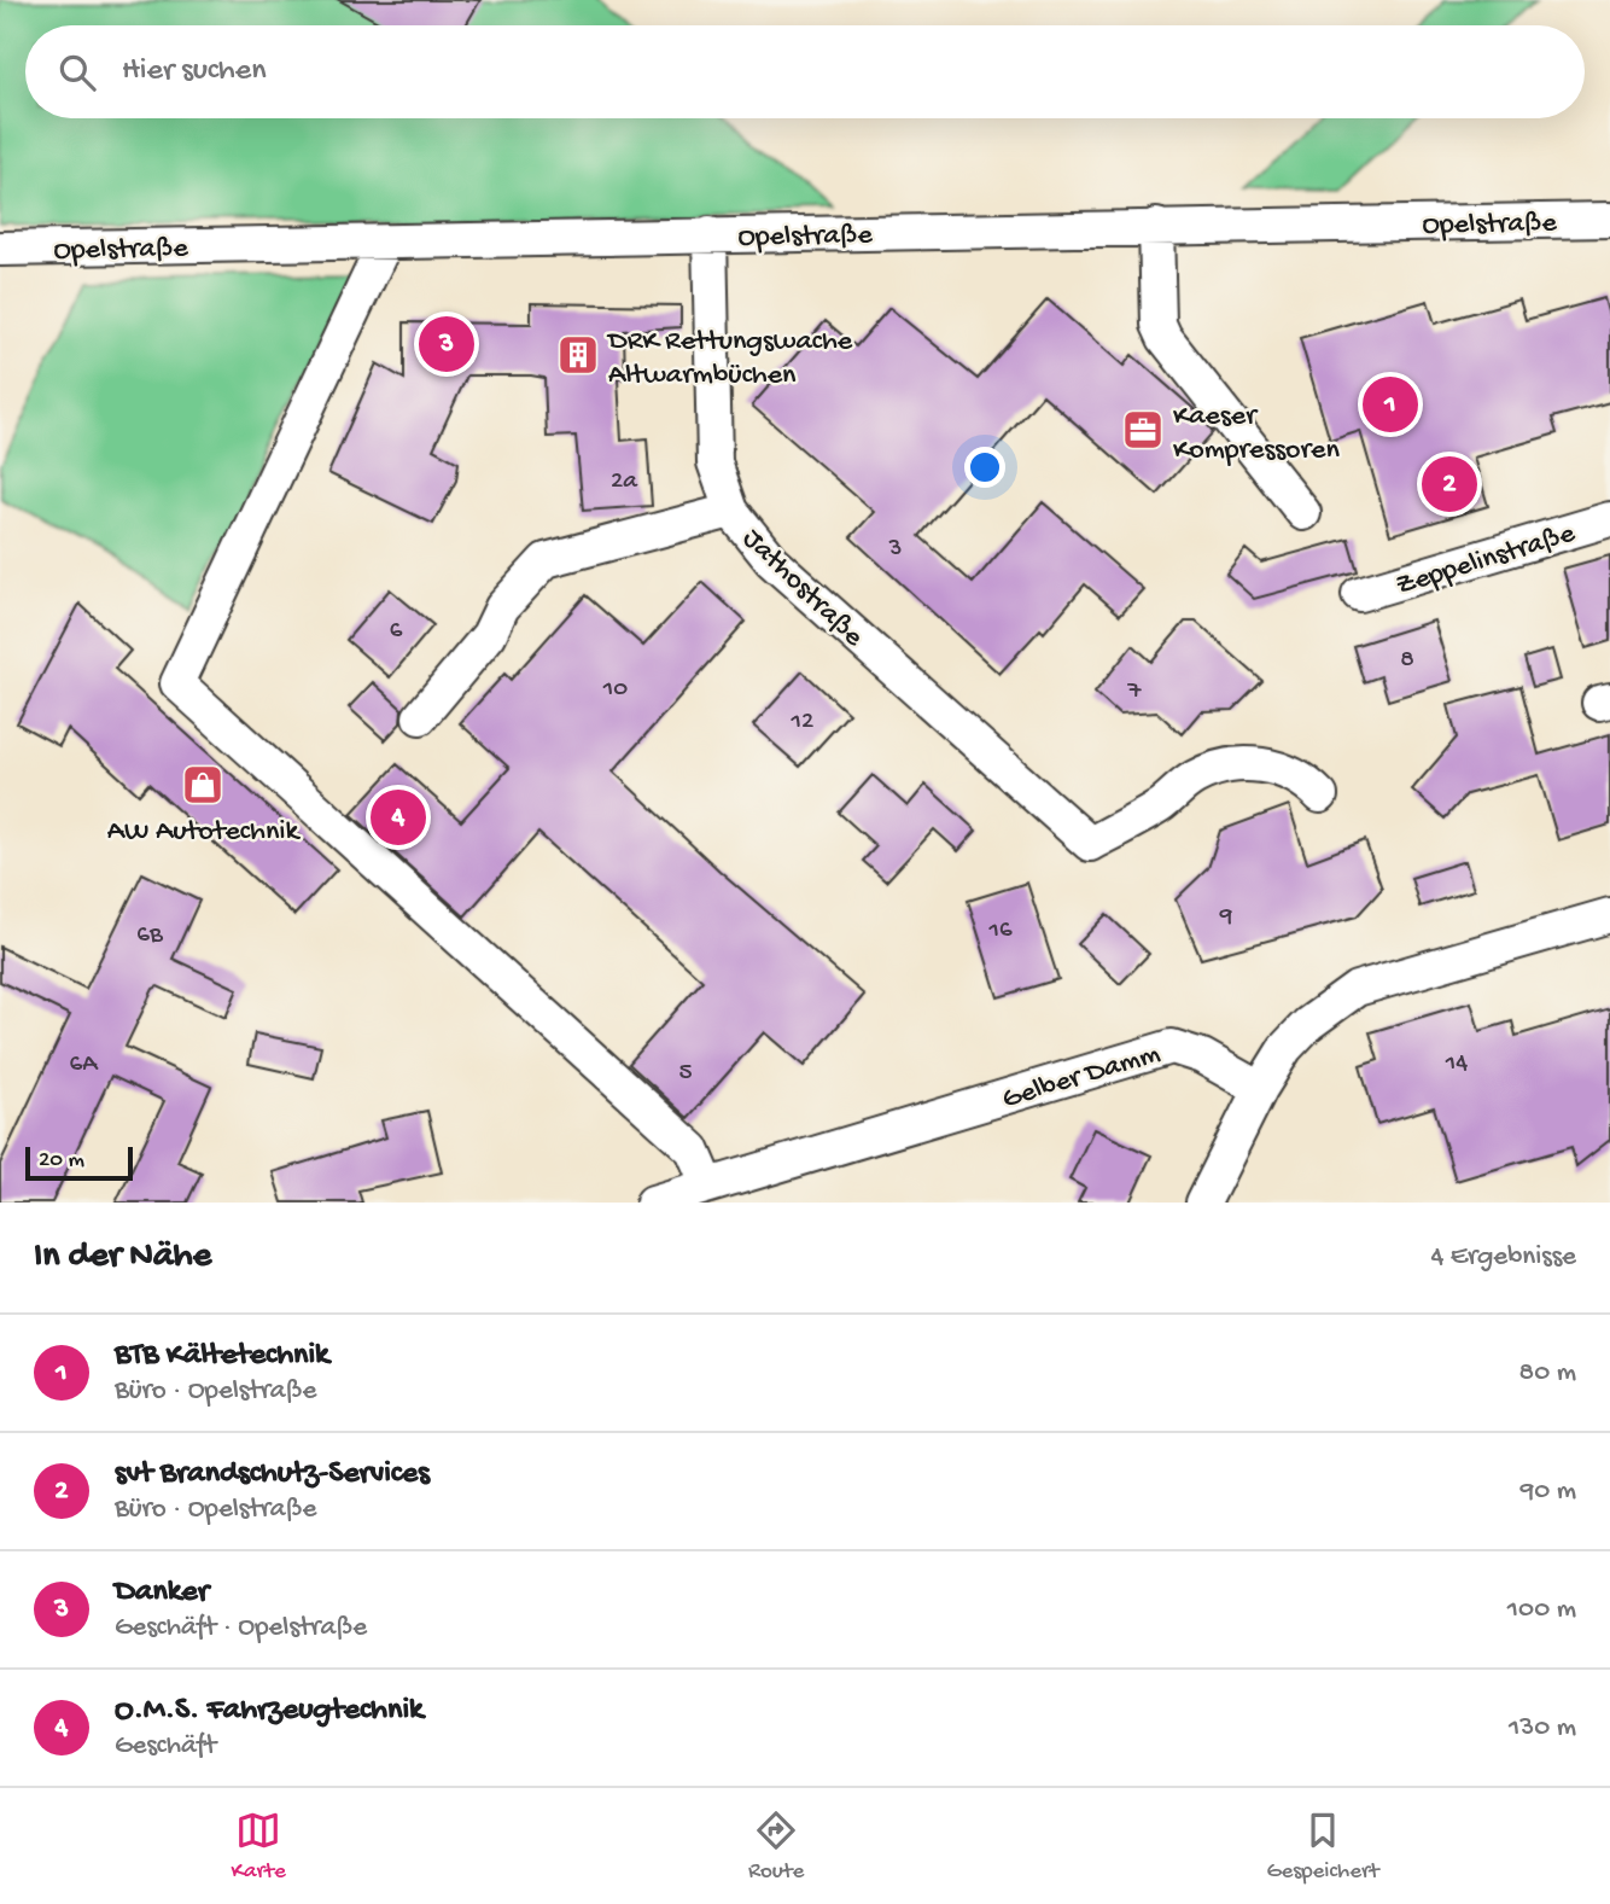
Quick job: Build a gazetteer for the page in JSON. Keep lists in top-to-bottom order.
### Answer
{
  "streets": {
    "street": [
      "Opelstraße",
      "Zeppelinstraße",
      "Jathostraße",
      "Gelber Damm"
    ]
  },
  "crossings": [
    ["Opelstraße", "Jathostraße"]
  ],
  "places": {
    "building": ["DRK Rettungswache Altwarmbüchen"],
    "office": ["Kaeser Kompressoren"],
    "shop": ["AW Autotechnik"]
  },
  "house_numbers": [
    "2a",
    "3",
    "6",
    "8",
    "10",
    "7",
    "12",
    "9",
    "16",
    "6B",
    "14",
    "6A",
    "5"
  ],
  "scale_bar": "20 m",
  "page": {
    "search": "Hier suchen",
    "pins": [
      "3",
      "1",
      "2",
      "4"
    ],
    "scale": "20 m",
    "heading": ["In der Nähe", "4 Ergebnisse"],
    "list": [
      {
        "mark": "1",
        "name": "BTB Kältetechnik",
        "note": "Büro · Opelstraße",
        "value": "80 m"
      },
      {
        "mark": "2",
        "name": "svt Brandschutz-Services",
        "note": "Büro · Opelstraße",
        "value": "90 m"
      },
      {
        "mark": "3",
        "name": "Danker",
        "note": "Geschäft · Opelstraße",
        "value": "100 m"
      },
      {
        "mark": "4",
        "name": "O.M.S. Fahrzeugtechnik",
        "note": "Geschäft",
        "value": "130 m"
      }
    ],
    "nav": ["Karte", "Route", "Gespeichert"]
  }
}
